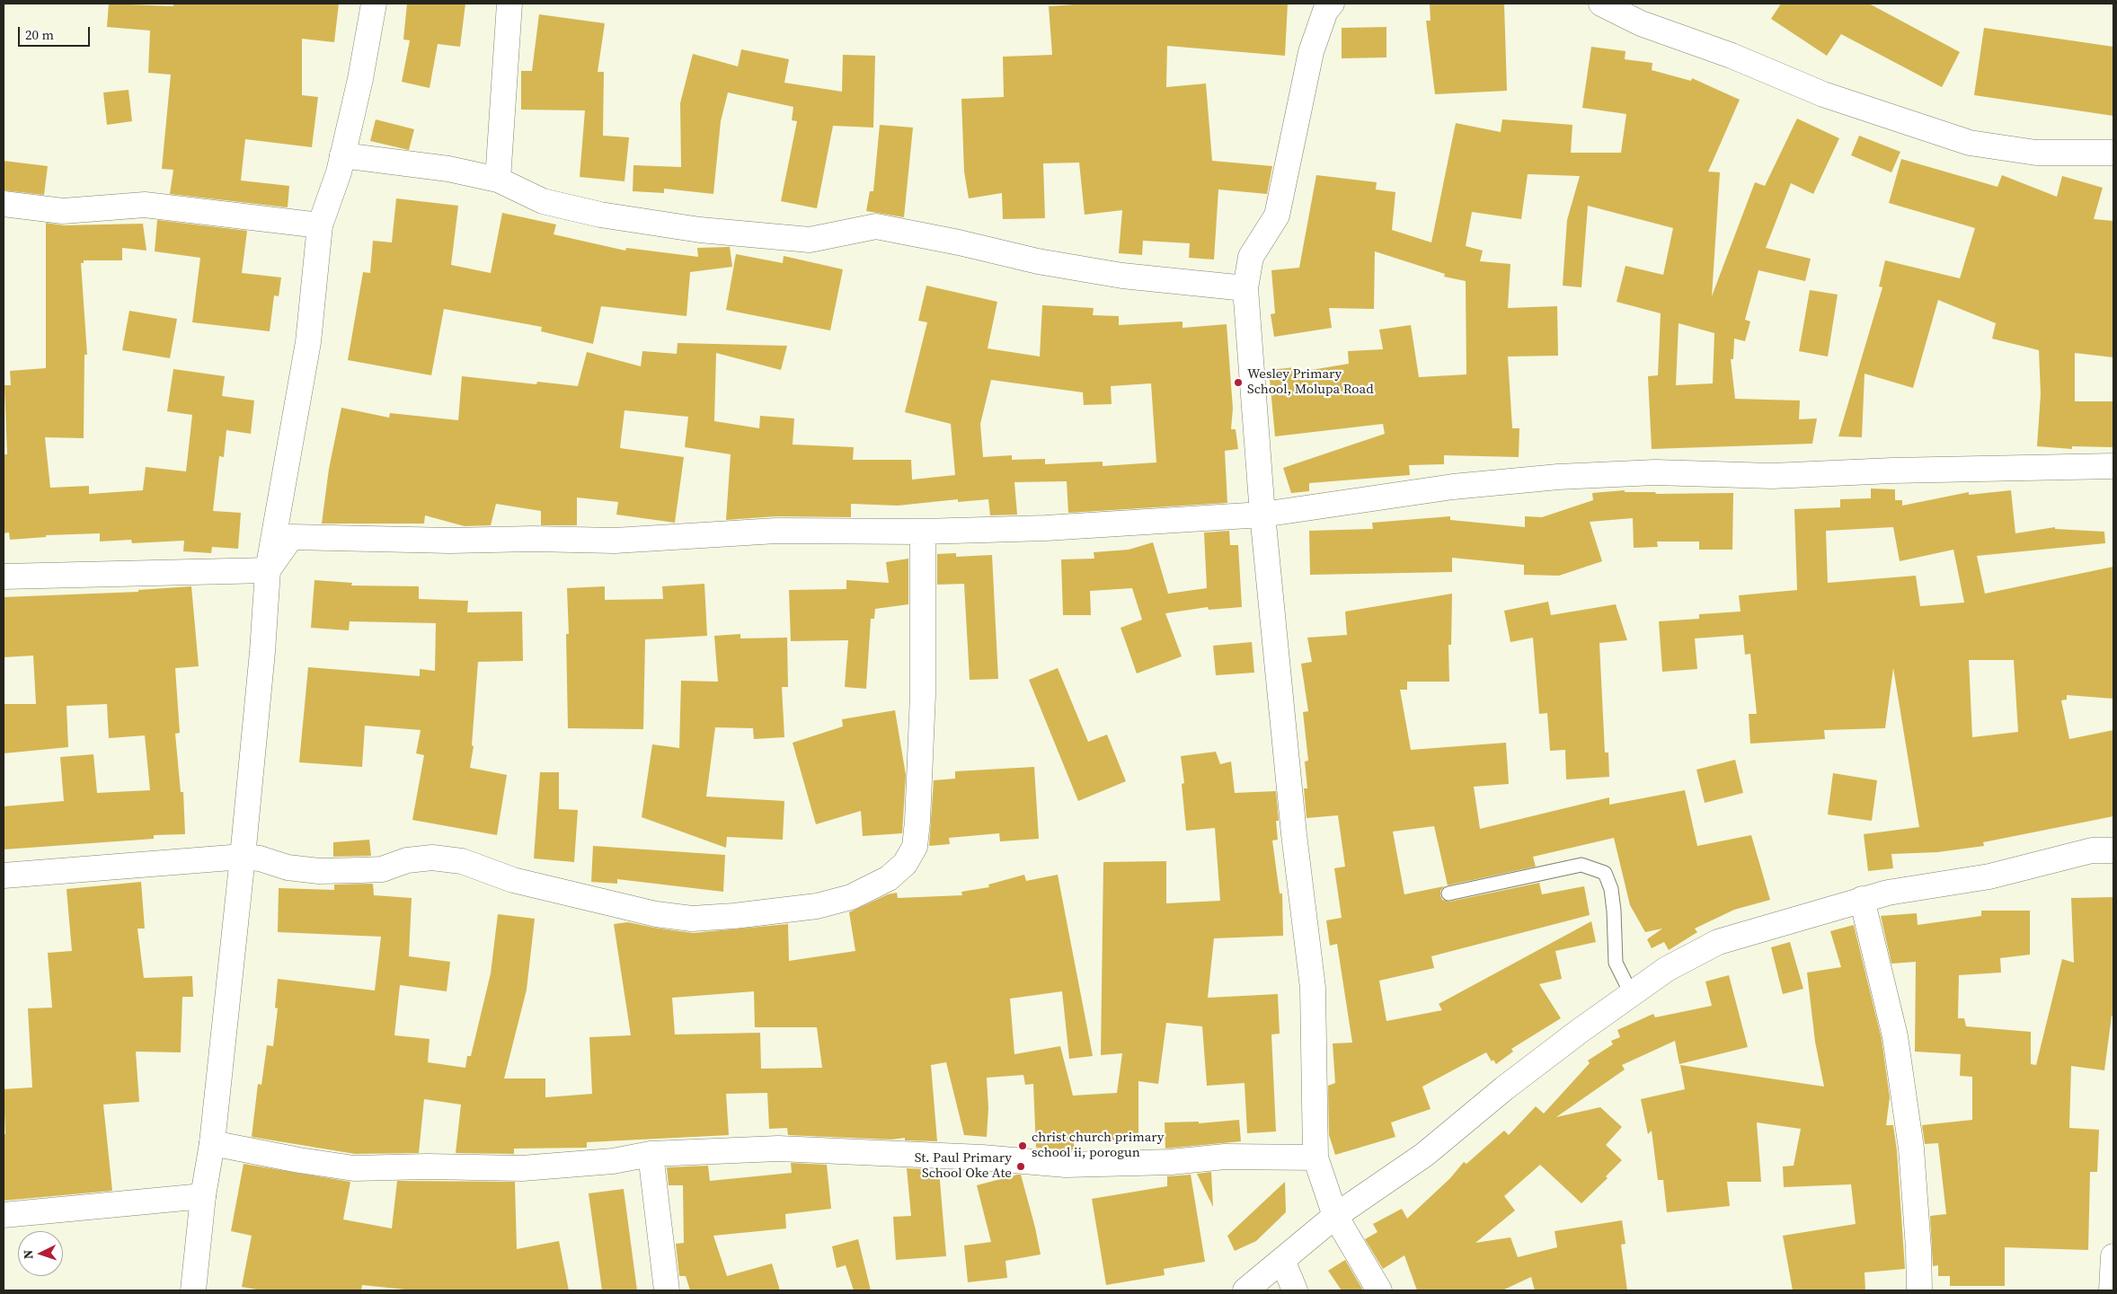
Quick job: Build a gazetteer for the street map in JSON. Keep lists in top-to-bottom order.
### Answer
{
  "places": ["Wesley Primary School, Molupa Road", "christ church primary school ii, porogun", "St. Paul Primary School Oke Ate"],
  "scale_bar": "20 m",
  "north": "left"
}
